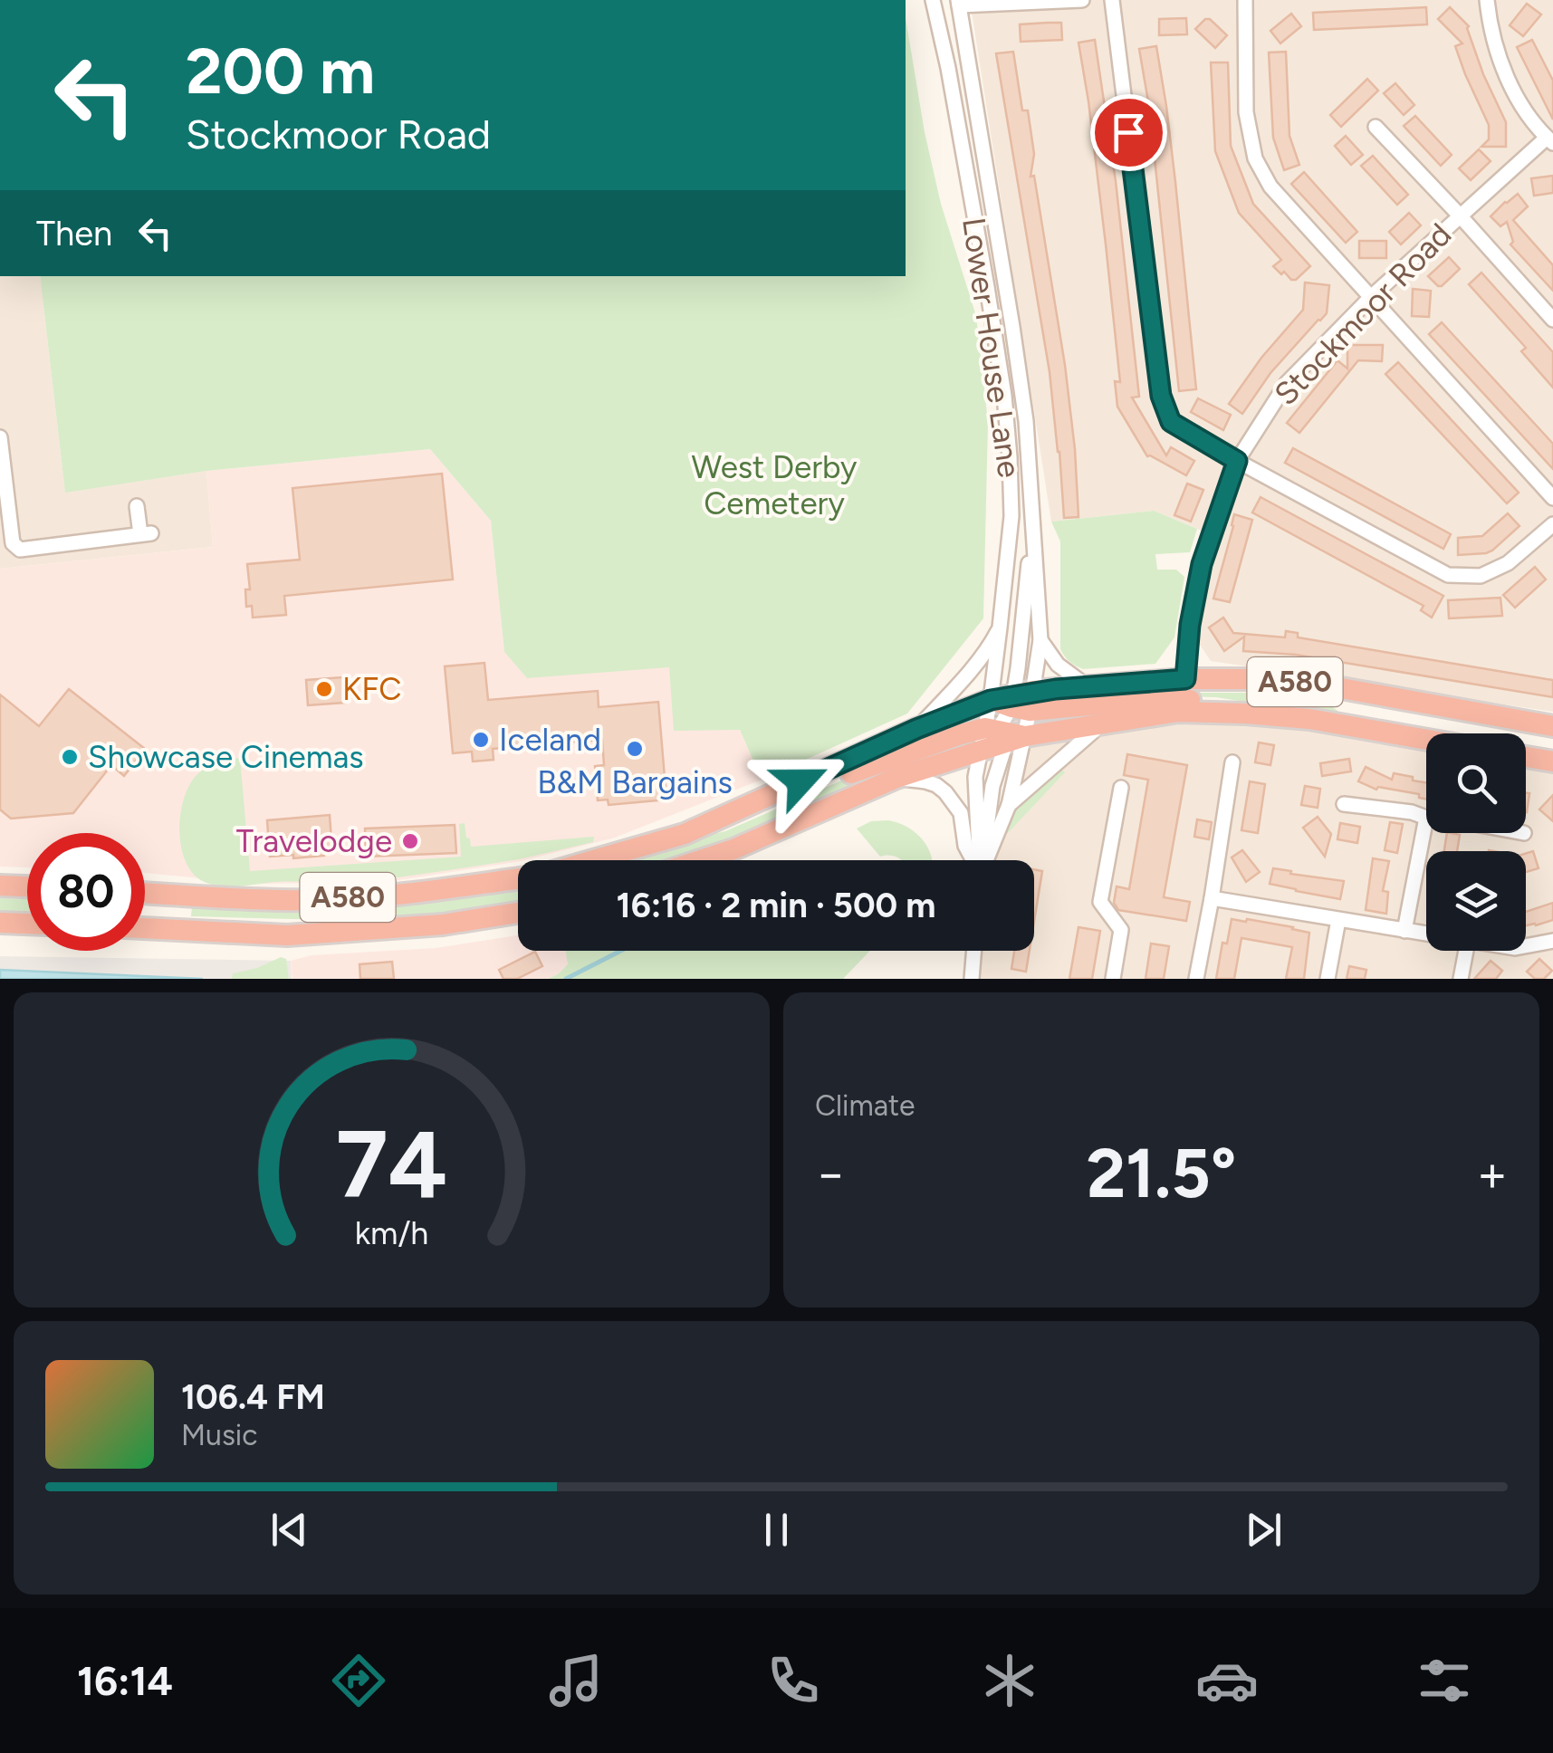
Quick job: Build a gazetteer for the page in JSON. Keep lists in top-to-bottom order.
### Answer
{
  "streets": {
    "highway": ["A580"],
    "street": ["Stockmoor Road", "Lower House Lane"]
  },
  "crossings": [
    ["Stockmoor Road", "A580"],
    ["Lower House Lane", "A580"]
  ],
  "parks": ["West Derby Cemetery"],
  "places": [
    "KFC",
    "Iceland",
    "B&M Bargains",
    "Showcase Cinemas",
    "Travelodge"
  ],
  "page": {
    "turn": ["200 m", "Stockmoor Road"],
    "then": "Then",
    "limit": "80",
    "trip": "16:16 · 2 min · 500 m",
    "tile": "Climate",
    "heat": ["−", "21.5°", "+"],
    "song": ["106.4 FM", "Music"],
    "tabs": "16:14",
    "gauge": ["74", "km/h"]
  }
}
